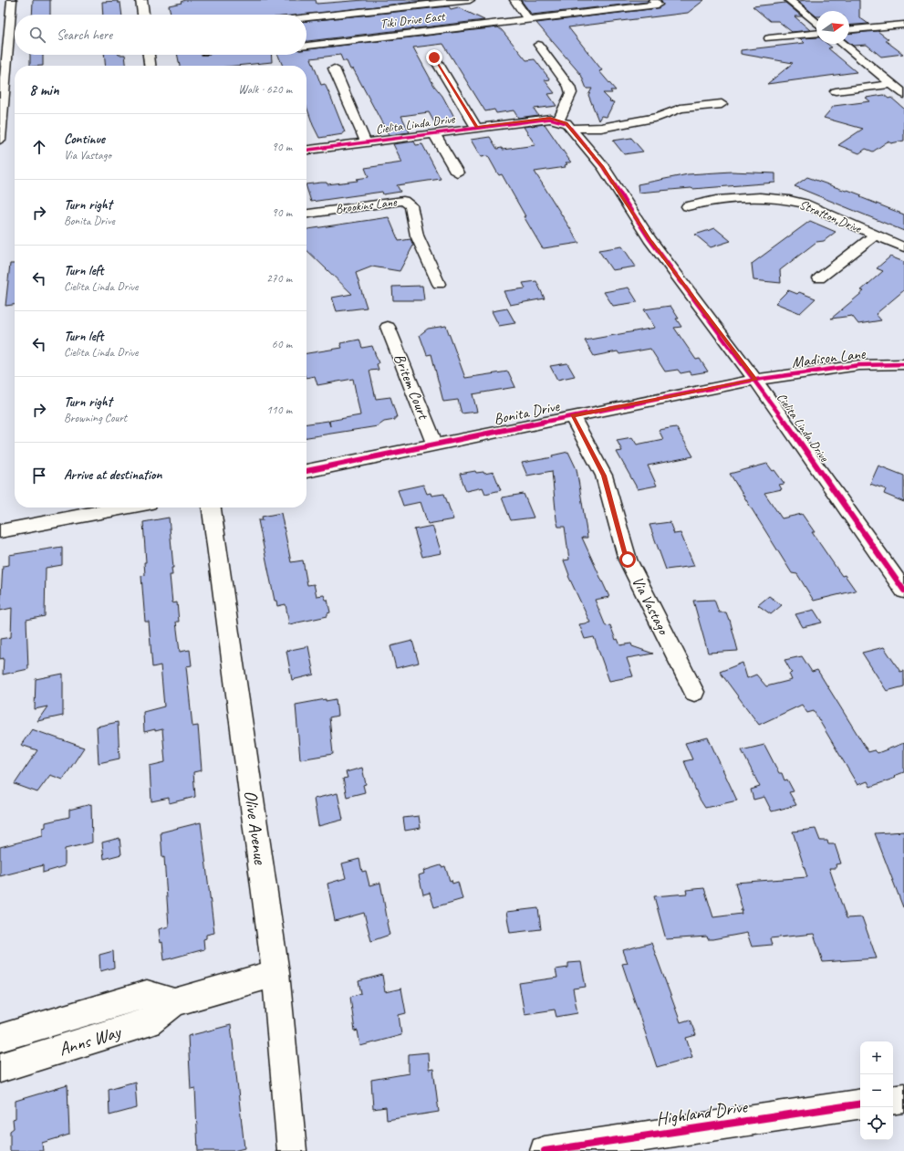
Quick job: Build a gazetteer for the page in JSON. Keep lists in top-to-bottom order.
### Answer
{
  "streets": {
    "main road": ["Olive Avenue", "Anns Way", "Highland Drive"],
    "street": [
      "Tiki Drive East",
      "Cielita Linda Drive",
      "Brookins Lane",
      "Stratton Drive",
      "Madison Lane",
      "Britem Court",
      "Bonita Drive",
      "Via Vastago"
    ]
  },
  "crossings": [
    ["Cielita Linda Drive", "Madison Lane"],
    ["Cielita Linda Drive", "Bonita Drive"],
    ["Madison Lane", "Bonita Drive"],
    ["Britem Court", "Bonita Drive"],
    ["Bonita Drive", "Via Vastago"],
    ["Olive Avenue", "Anns Way"]
  ],
  "north": "right",
  "page": {
    "search": "Search here",
    "heading": ["8 min", "Walk · 620 m"],
    "list": [
      ["Continue", "Via Vastago", "90 m"],
      ["Turn right", "Bonita Drive", "90 m"],
      ["Turn left", "Cielita Linda Drive", "270 m"],
      ["Turn left", "Cielita Linda Drive", "60 m"],
      ["Turn right", "Browning Court", "110 m"],
      "Arrive at destination"
    ],
    "map_buttons": ["+", "−"]
  }
}
